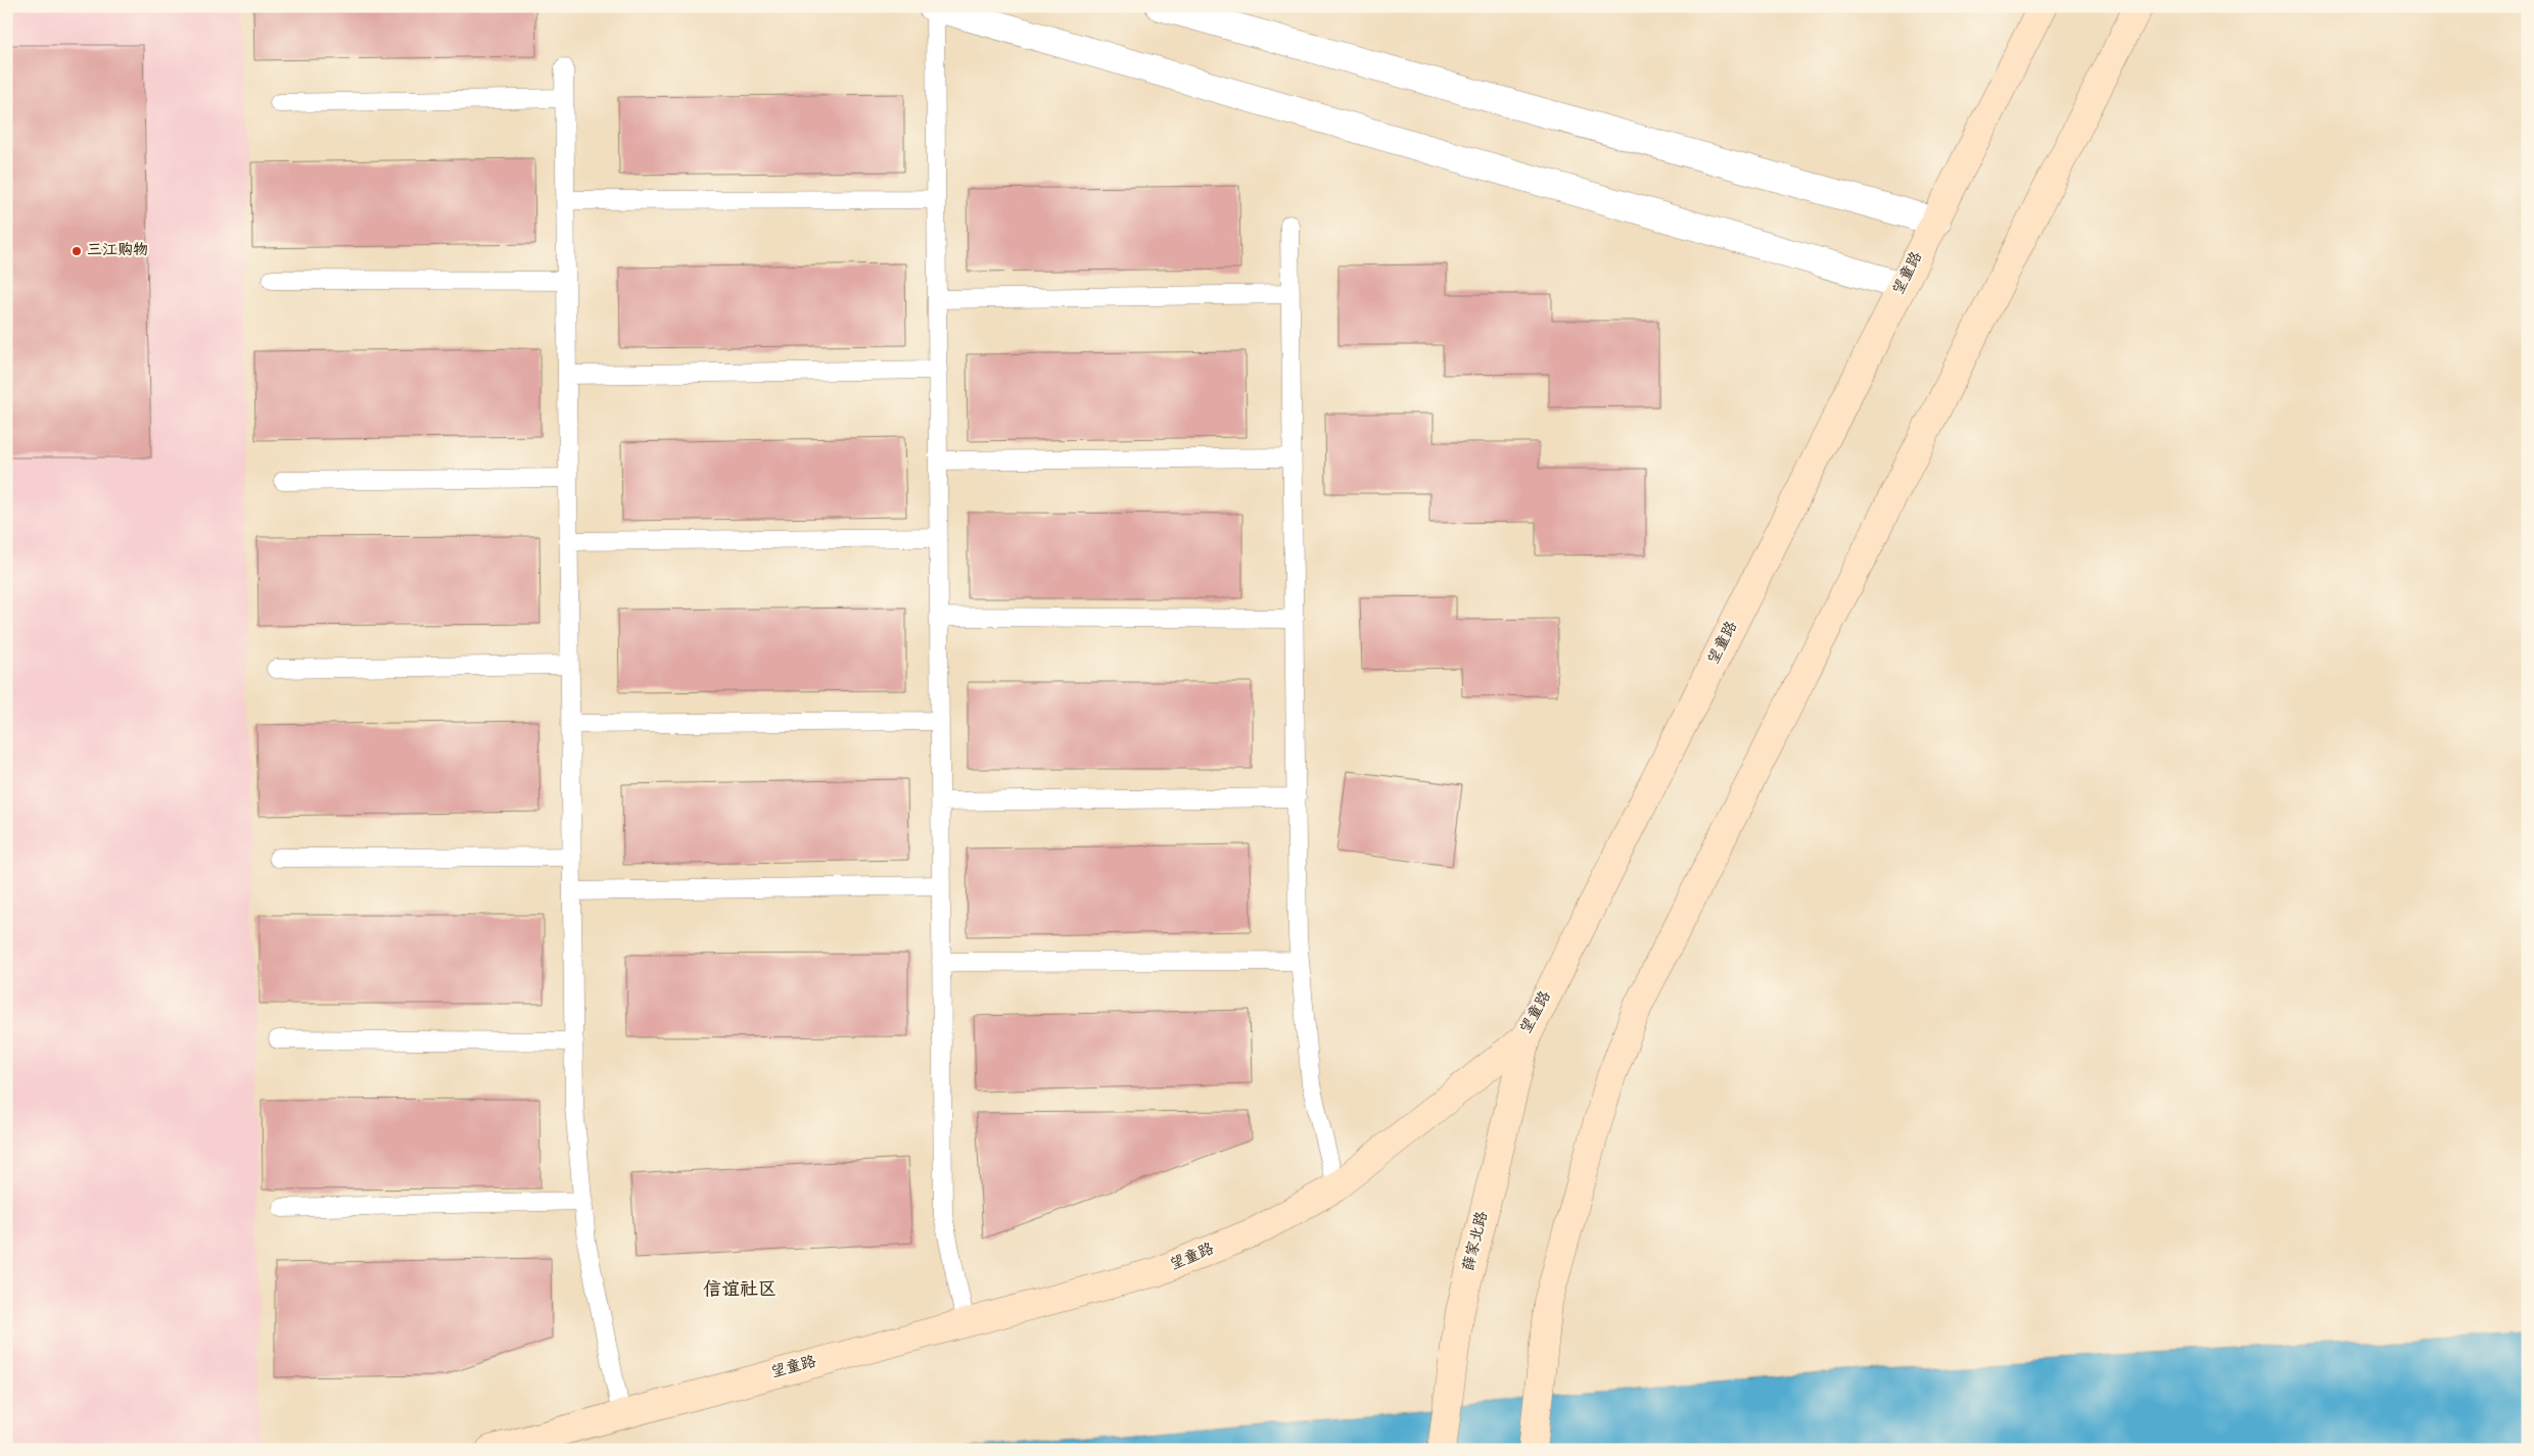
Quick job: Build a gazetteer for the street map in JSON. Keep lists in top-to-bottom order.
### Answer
{
  "streets": {
    "main road": ["望童路", "薛家北路"]
  },
  "crossings": [
    ["望童路", "薛家北路"]
  ],
  "districts": ["信谊社区"],
  "places": ["三江购物"]
}
